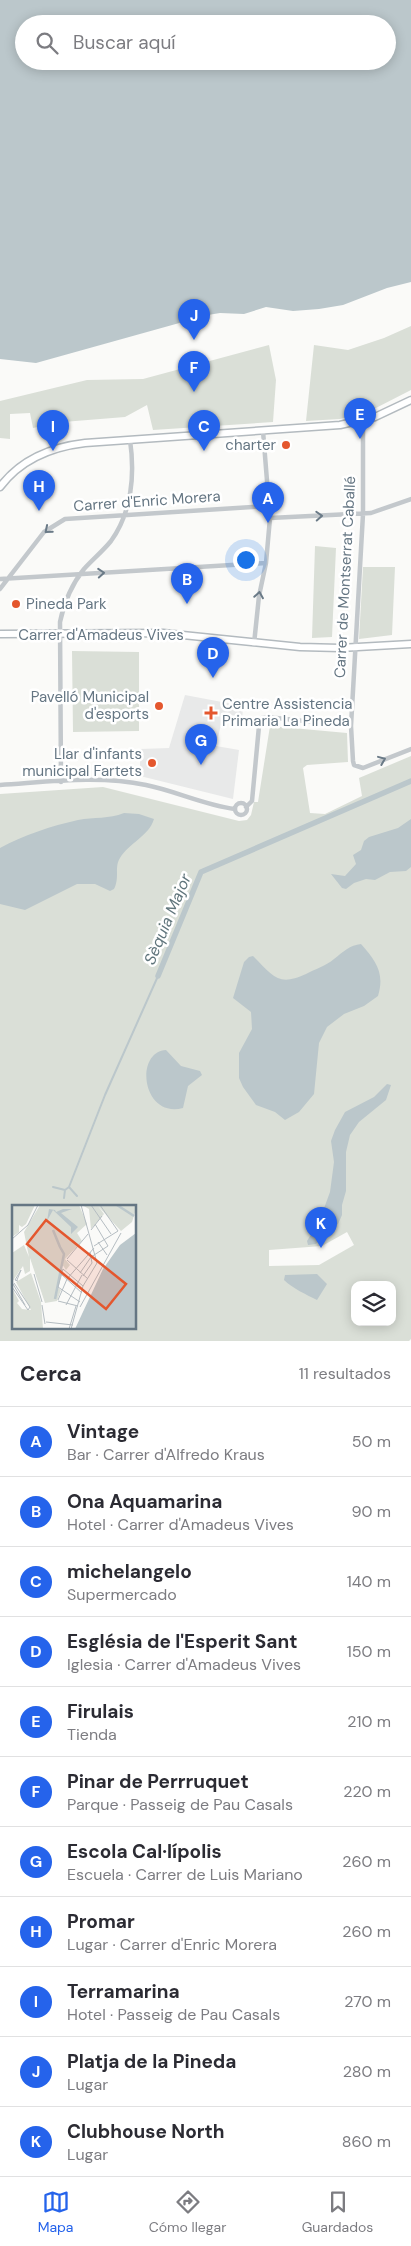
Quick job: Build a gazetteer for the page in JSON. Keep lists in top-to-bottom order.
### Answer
{
  "streets": {
    "street": ["Carrer d'Enric Morera", "Carrer de Montserrat Caballé", "Carrer d'Amadeus Vives"]
  },
  "crossings": [
    ["Carrer de Montserrat Caballé", "Carrer d'Amadeus Vives"]
  ],
  "water": ["Sèquia Major"],
  "places": {
    "other": [
      "charter",
      "Pineda Park",
      "Pavelló Municipal d'esports",
      "Llar d'infants municipal Fartets"
    ],
    "health": ["Centre Assistencia Primaria La Pineda"]
  },
  "page": {
    "search": "Buscar aquí",
    "pins": [
      "J",
      "F",
      "E",
      "C",
      "I",
      "H",
      "A",
      "B",
      "D",
      "G",
      "K"
    ],
    "heading": ["Cerca", "11 resultados"],
    "list": [
      {
        "mark": "A",
        "name": "Vintage",
        "note": "Bar · Carrer d'Alfredo Kraus",
        "value": "50 m"
      },
      {
        "mark": "B",
        "name": "Ona Aquamarina",
        "note": "Hotel · Carrer d'Amadeus Vives",
        "value": "90 m"
      },
      {
        "mark": "C",
        "name": "michelangelo",
        "note": "Supermercado",
        "value": "140 m"
      },
      {
        "mark": "D",
        "name": "Església de l'Esperit Sant",
        "note": "Iglesia · Carrer d'Amadeus Vives",
        "value": "150 m"
      },
      {
        "mark": "E",
        "name": "Firulais",
        "note": "Tienda",
        "value": "210 m"
      },
      {
        "mark": "F",
        "name": "Pinar de Perrruquet",
        "note": "Parque · Passeig de Pau Casals",
        "value": "220 m"
      },
      {
        "mark": "G",
        "name": "Escola Cal·lípolis",
        "note": "Escuela · Carrer de Luis Mariano",
        "value": "260 m"
      },
      {
        "mark": "H",
        "name": "Promar",
        "note": "Lugar · Carrer d'Enric Morera",
        "value": "260 m"
      },
      {
        "mark": "I",
        "name": "Terramarina",
        "note": "Hotel · Passeig de Pau Casals",
        "value": "270 m"
      },
      {
        "mark": "J",
        "name": "Platja de la Pineda",
        "note": "Lugar",
        "value": "280 m"
      },
      {
        "mark": "K",
        "name": "Clubhouse North",
        "note": "Lugar",
        "value": "860 m"
      }
    ],
    "nav": ["Mapa", "Cómo llegar", "Guardados"]
  }
}
